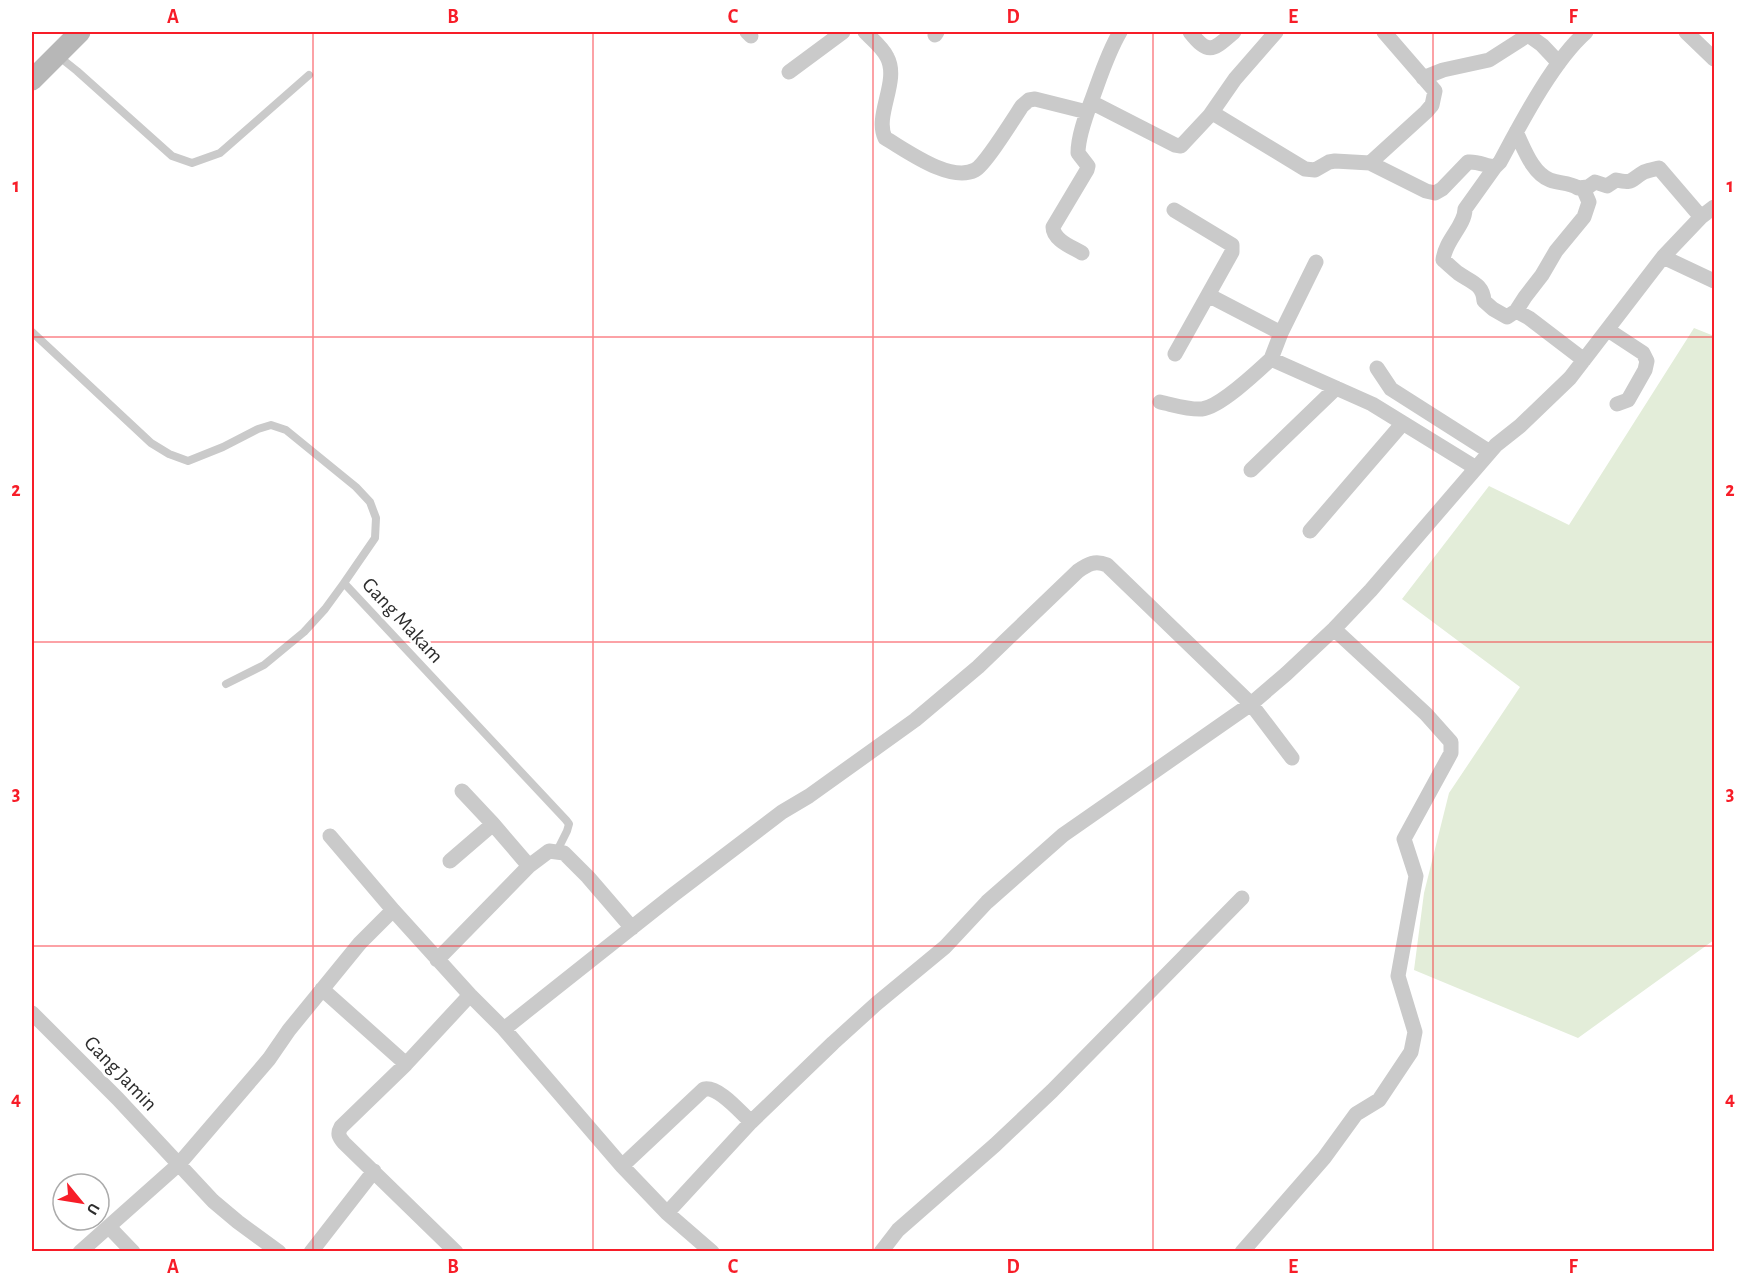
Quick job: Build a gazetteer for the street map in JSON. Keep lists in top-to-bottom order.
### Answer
{
  "streets": {
    "street": ["Gang Jamin"],
    "lane": ["Gang Makam"]
  },
  "north": "bottom right",
  "grid": {
    "columns": [
      "A",
      "B",
      "C",
      "D",
      "E",
      "F"
    ],
    "rows": [
      "1",
      "2",
      "3",
      "4"
    ]
  }
}
